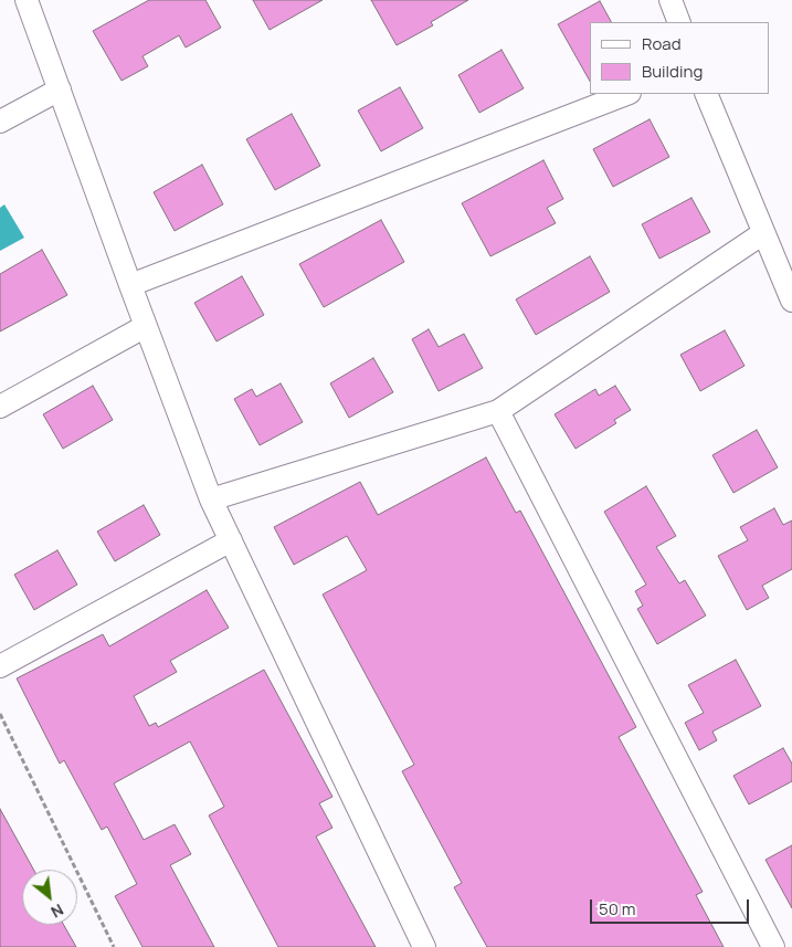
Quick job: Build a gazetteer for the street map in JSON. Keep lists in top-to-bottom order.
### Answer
{
  "legend": ["Road", "Building"],
  "scale_bar": "50 m",
  "north": "bottom right"
}
